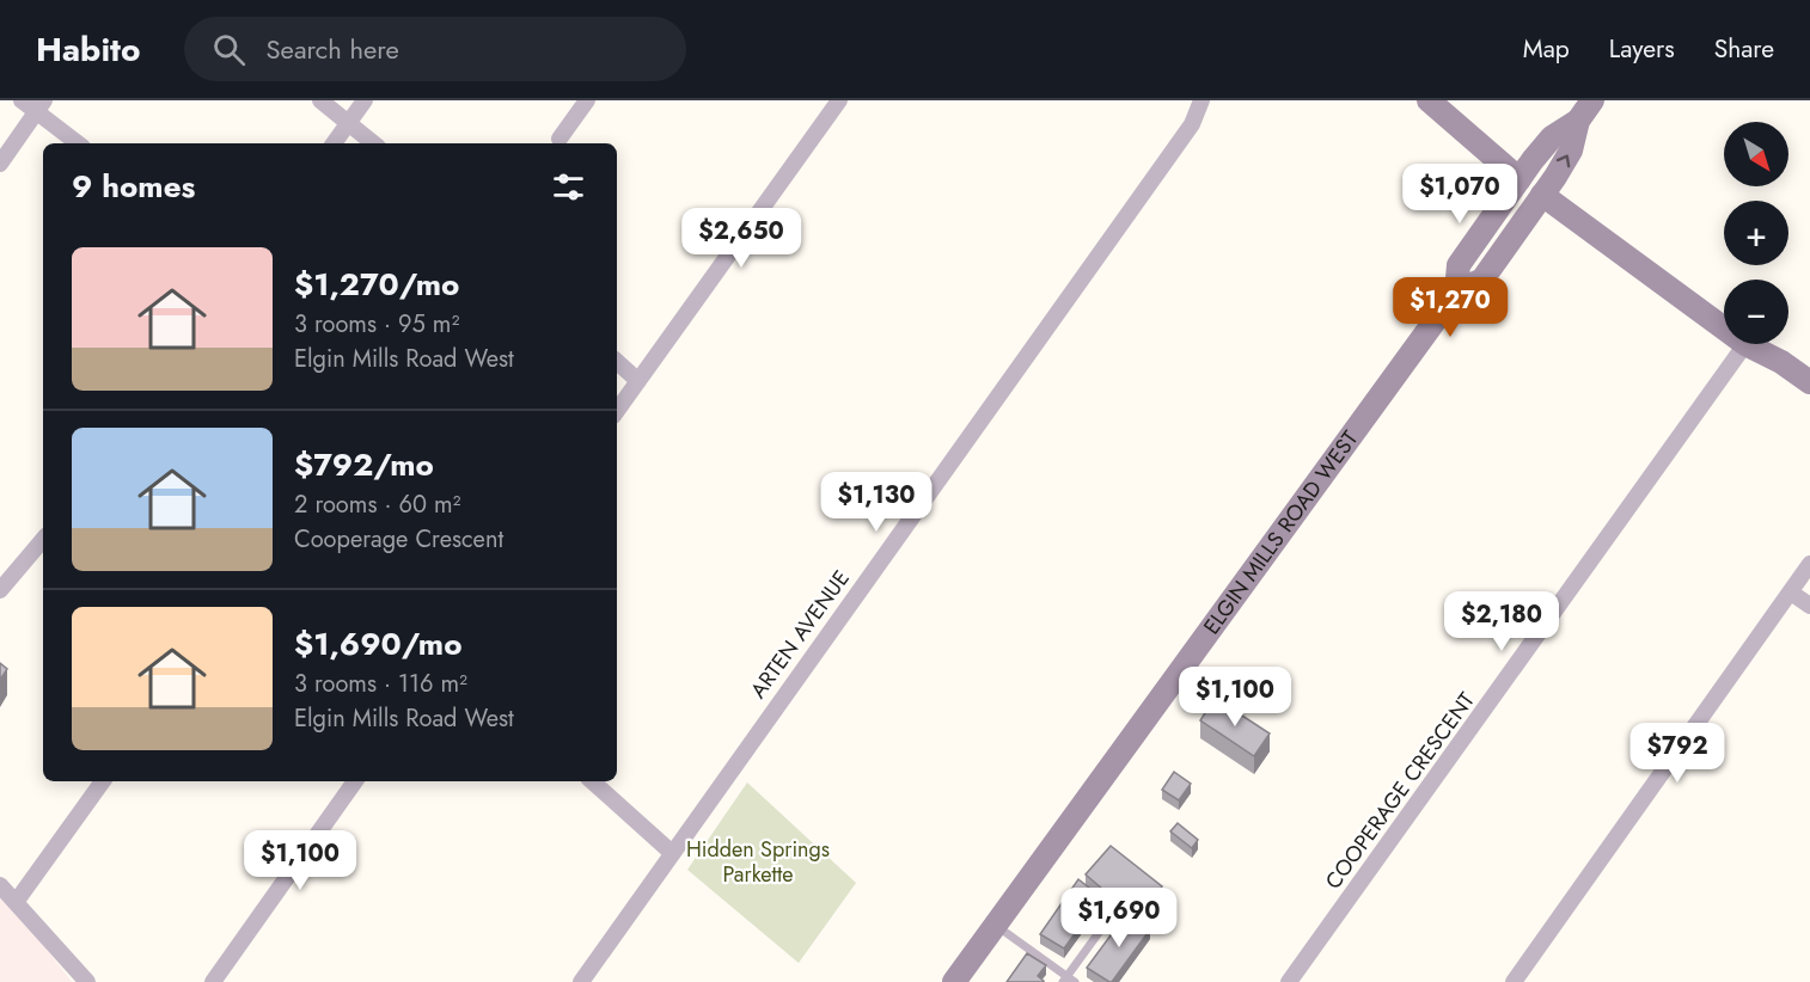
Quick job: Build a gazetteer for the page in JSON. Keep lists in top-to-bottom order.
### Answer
{
  "streets": {
    "main road": ["ELGIN MILLS ROAD WEST"],
    "street": ["ARTEN AVENUE", "COOPERAGE CRESCENT"]
  },
  "parks": ["Hidden Springs Parkette"],
  "north": "bottom right",
  "page": {
    "header": "Habito",
    "search": "Search here",
    "nav": ["Map", "Layers", "Share"],
    "map_buttons": ["+", "−"],
    "heading": "9 homes",
    "price": [
      "$1,070",
      "$2,650",
      "$1,270",
      "$1,130",
      "$2,180",
      "$1,100",
      "$792",
      "$1,100",
      "$1,690"
    ],
    "list": [
      {
        "name": "$1,270/mo",
        "note": "3 rooms · 95 m² · Elgin Mills Road West"
      },
      {
        "name": "$792/mo",
        "note": "2 rooms · 60 m² · Cooperage Crescent"
      },
      {
        "name": "$1,690/mo",
        "note": "3 rooms · 116 m² · Elgin Mills Road West"
      }
    ]
  }
}
